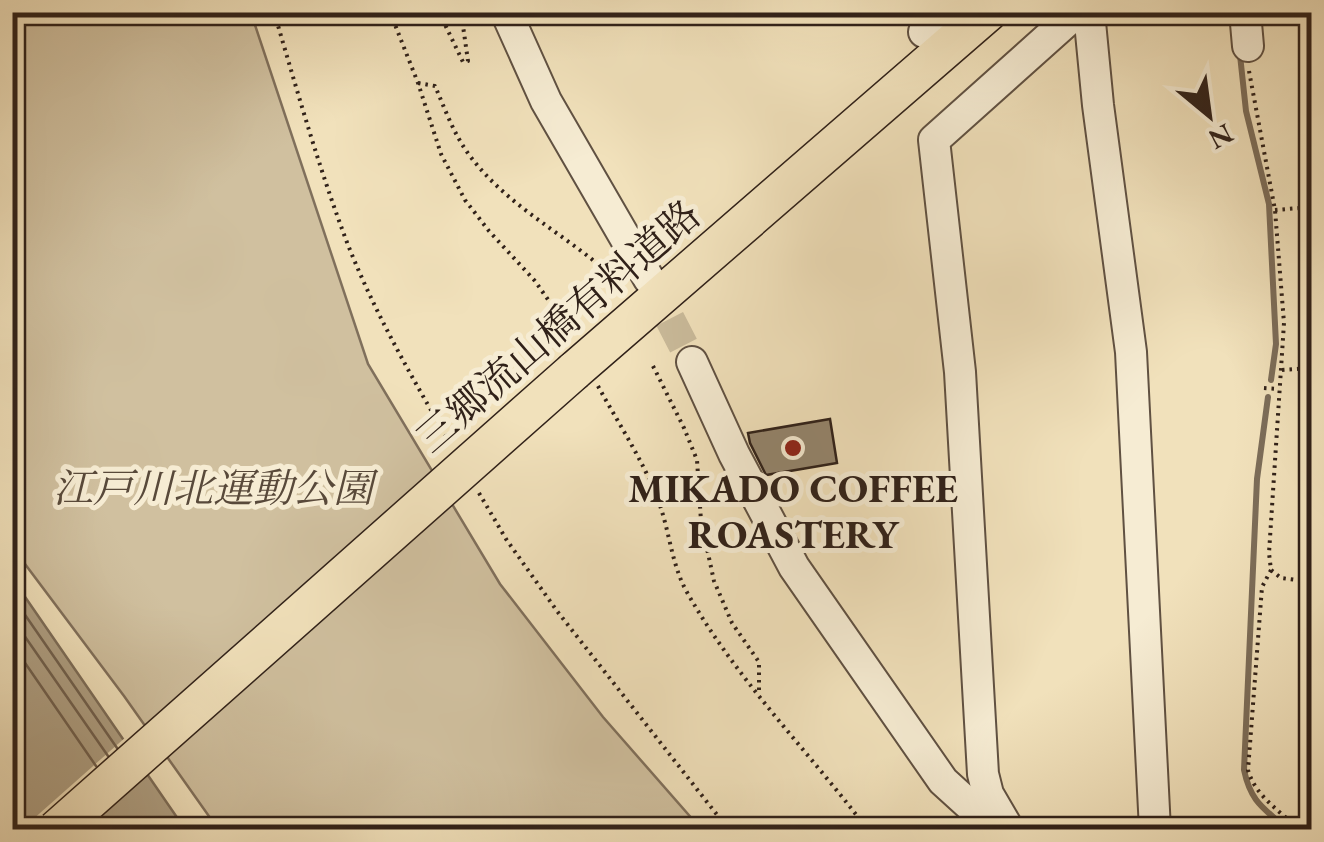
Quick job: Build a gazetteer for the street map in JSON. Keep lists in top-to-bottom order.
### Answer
{
  "streets": {
    "main road": ["三郷流山橋有料道路"]
  },
  "parks": ["江戸川北運動公園"],
  "places": ["MIKADO COFFEE ROASTERY"],
  "north": "bottom right"
}
